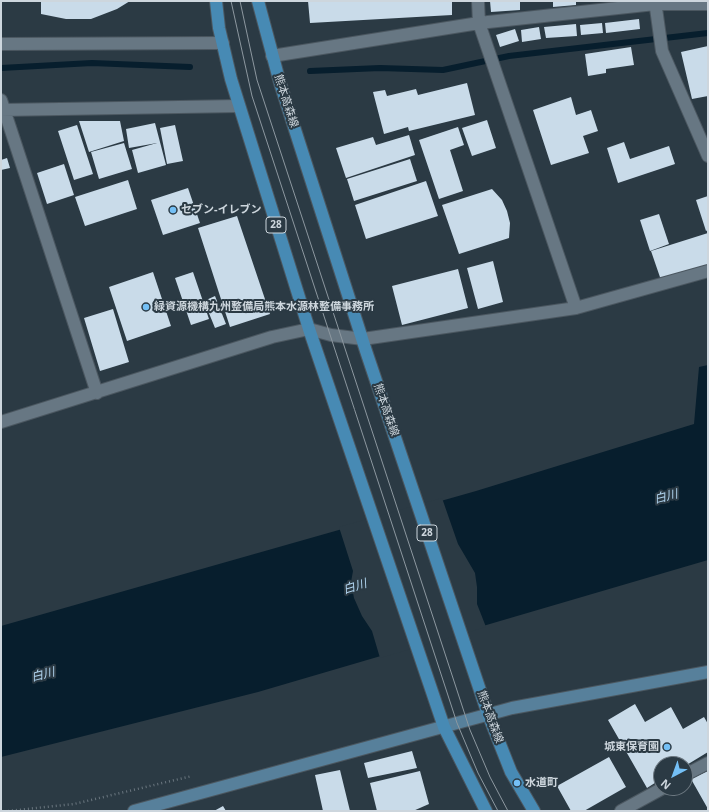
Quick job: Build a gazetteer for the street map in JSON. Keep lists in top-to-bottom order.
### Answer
{
  "streets": {
    "main road": ["熊本高森線", "28"]
  },
  "water": ["白川"],
  "places": [
    "セブン-イレブン",
    "緑資源機構九州整備局熊本水源林整備事務所",
    "城東保育園",
    "水道町"
  ],
  "north": "bottom left"
}
